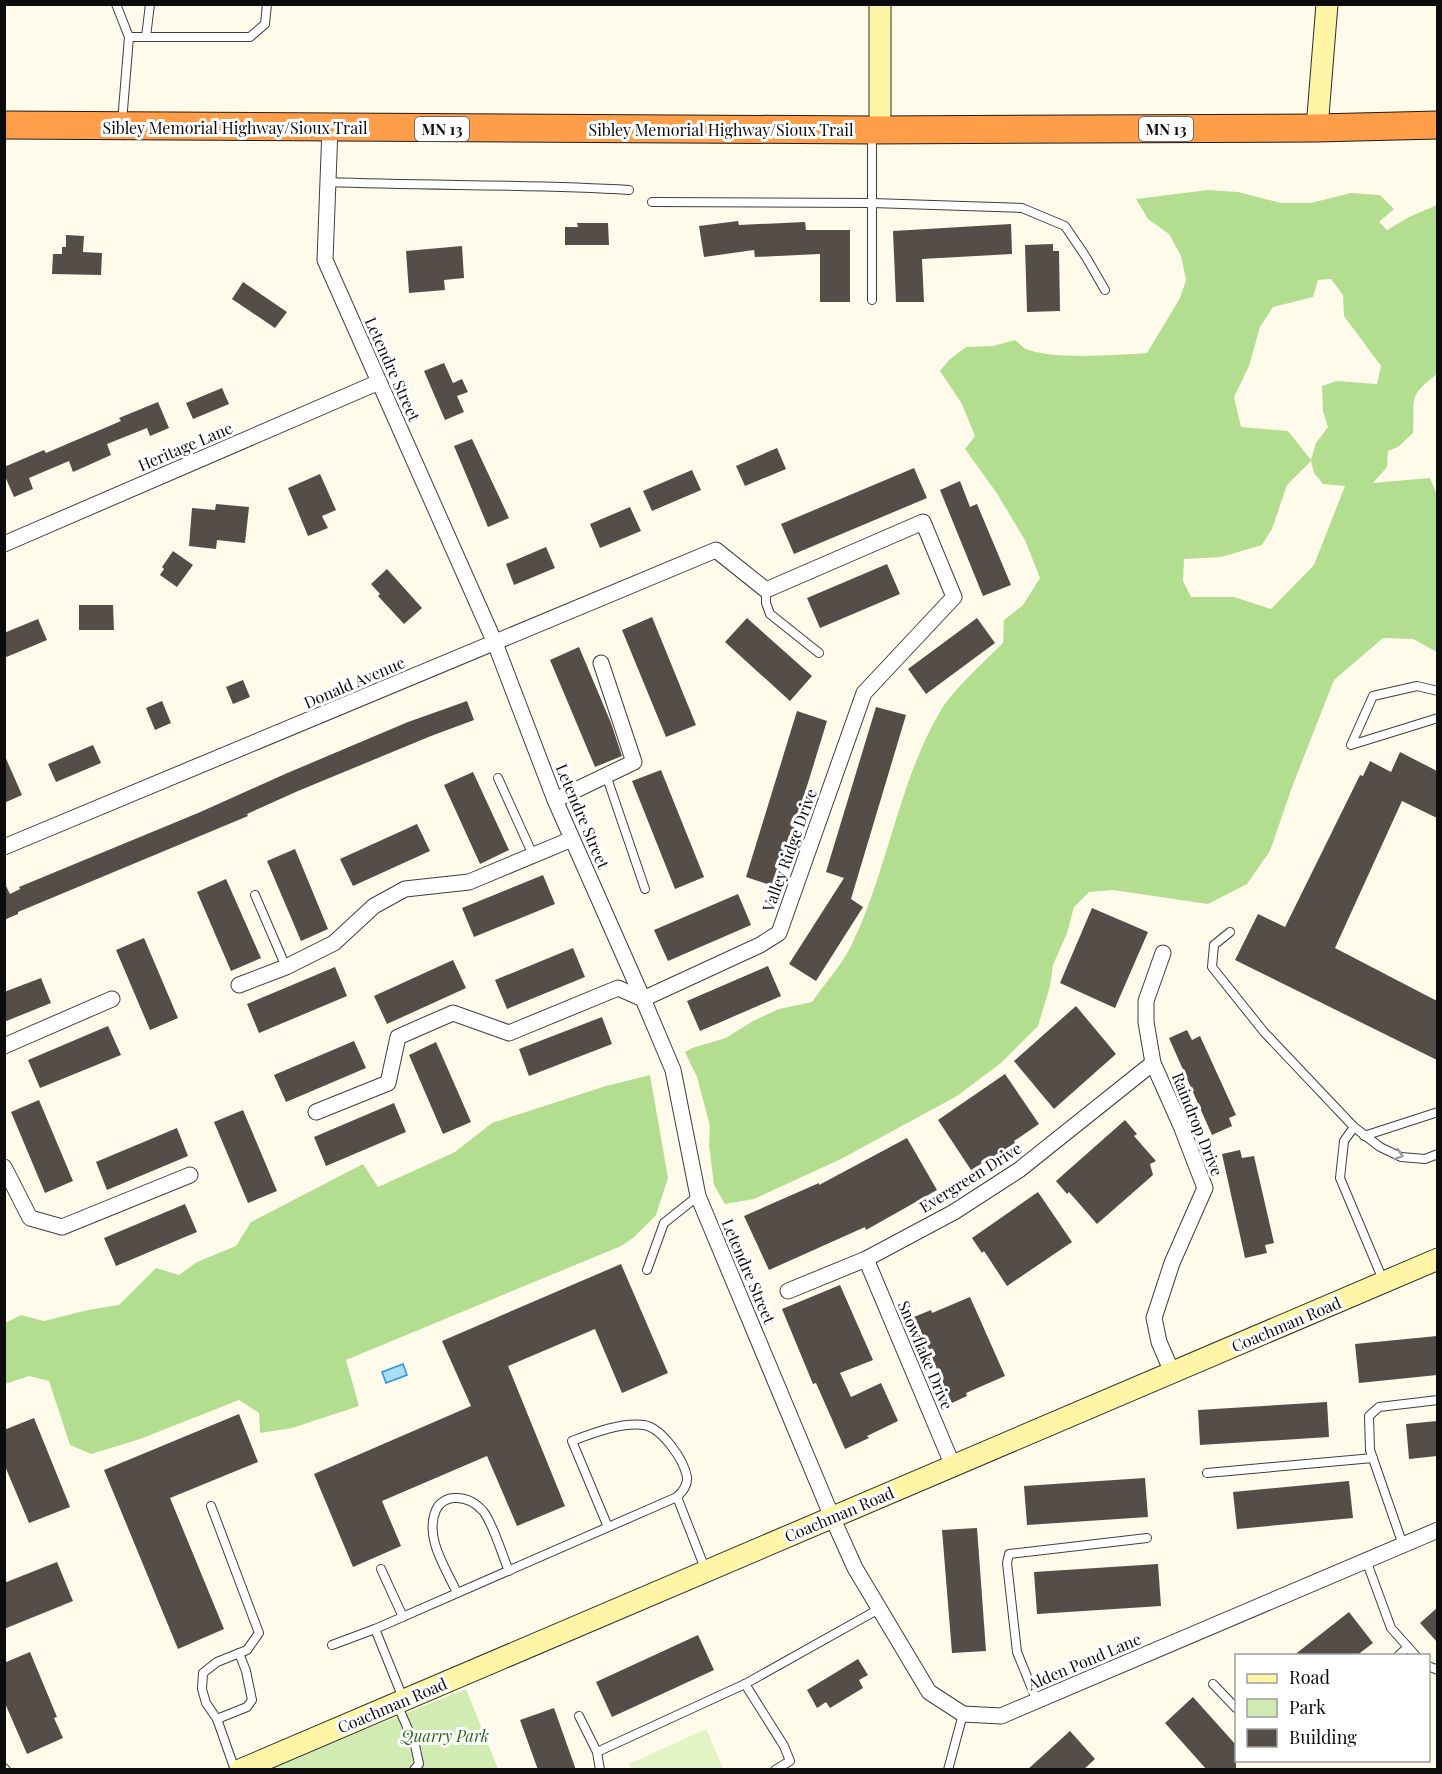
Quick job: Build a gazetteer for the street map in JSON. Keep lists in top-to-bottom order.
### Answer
{
  "streets": {
    "highway": ["Sibley Memorial Highway/Sioux Trail", "MN 13"],
    "street": [
      "Letendre Street",
      "Heritage Lane",
      "Donald Avenue",
      "Valley Ridge Drive",
      "Raindrop Drive",
      "Evergreen Drive",
      "Coachman Road",
      "Snowflake Drive",
      "Alden Pond Lane"
    ]
  },
  "crossings": [
    ["Sibley Memorial Highway/Sioux Trail", "Letendre Street"],
    ["Letendre Street", "Heritage Lane"],
    ["Letendre Street", "Donald Avenue"],
    ["Letendre Street", "Valley Ridge Drive"],
    ["Letendre Street", "Coachman Road"],
    ["Letendre Street", "Alden Pond Lane"],
    ["Donald Avenue", "Valley Ridge Drive"],
    ["Raindrop Drive", "Evergreen Drive"],
    ["Raindrop Drive", "Coachman Road"],
    ["Evergreen Drive", "Snowflake Drive"],
    ["Coachman Road", "Snowflake Drive"],
    ["Coachman Road", "Alden Pond Lane"]
  ],
  "parks": ["Quarry Park"],
  "legend": ["Road", "Park", "Building"]
}
